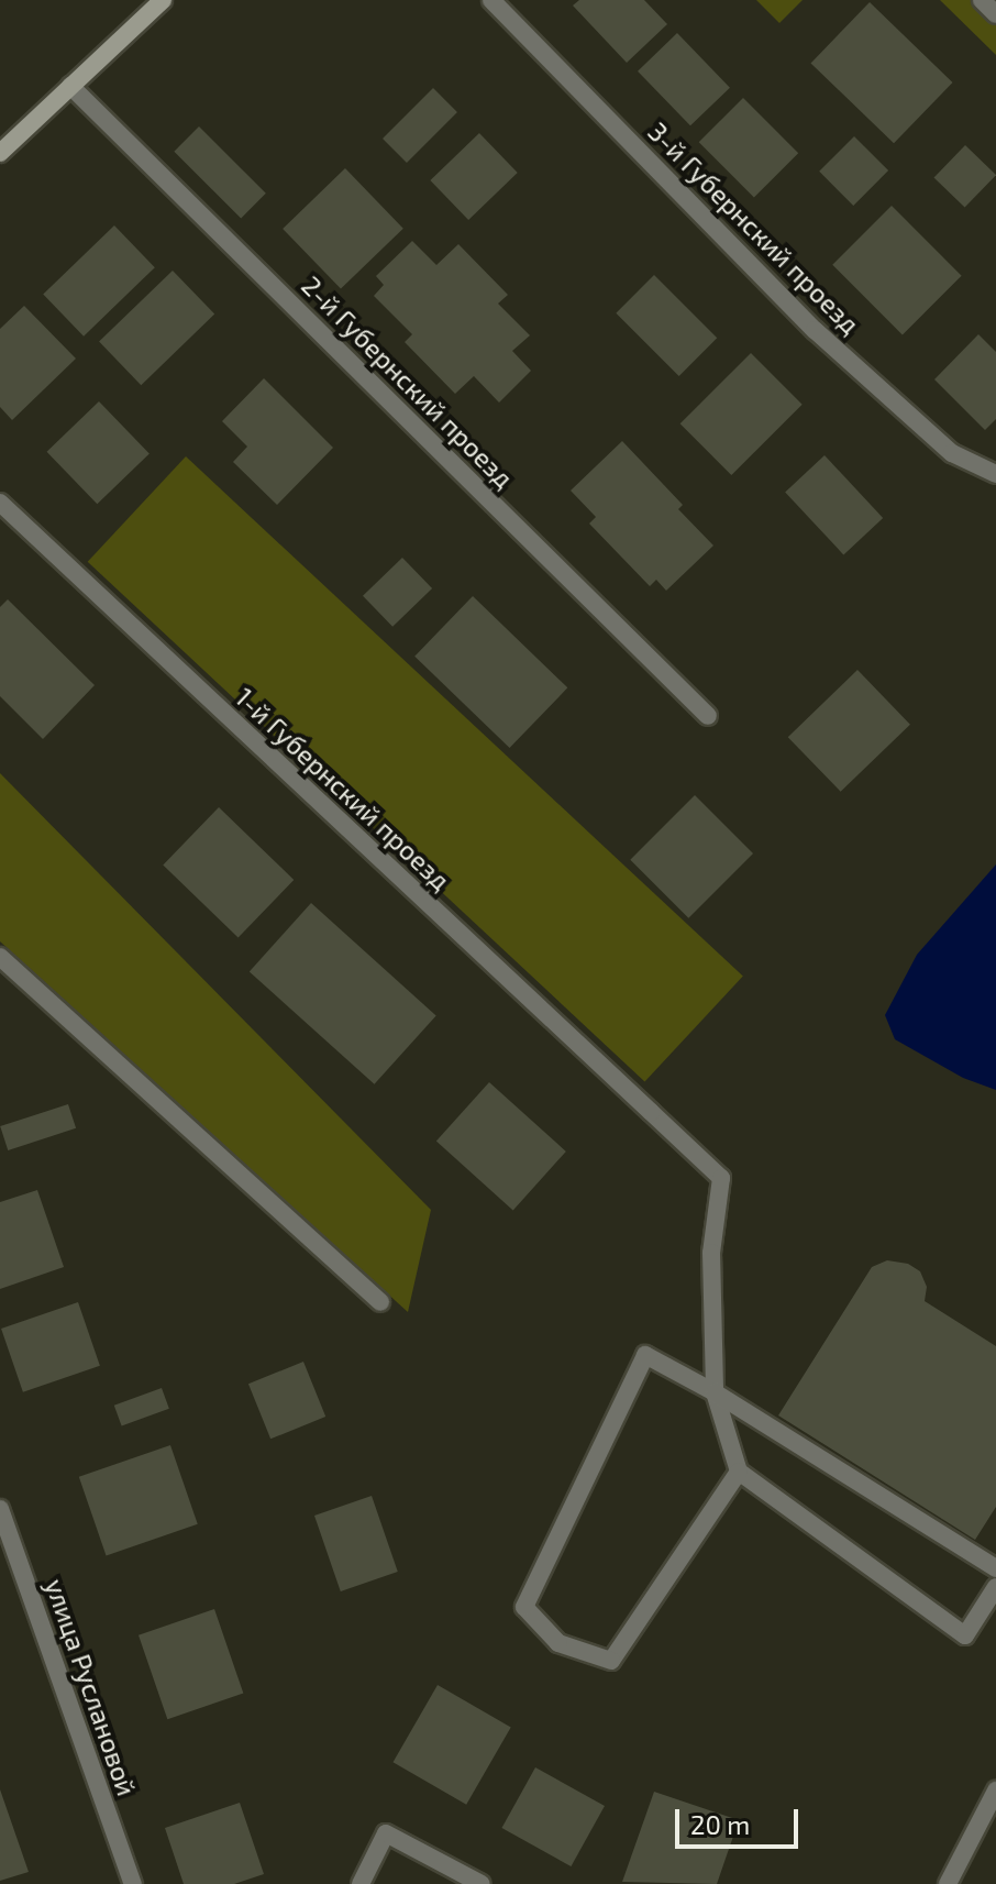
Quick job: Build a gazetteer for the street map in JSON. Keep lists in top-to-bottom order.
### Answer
{
  "streets": {
    "street": [
      "3-й Губернский проезд",
      "2-й Губернский проезд",
      "1-й Губернский проезд",
      "улица Руслановой"
    ]
  },
  "scale_bar": "20 m"
}
